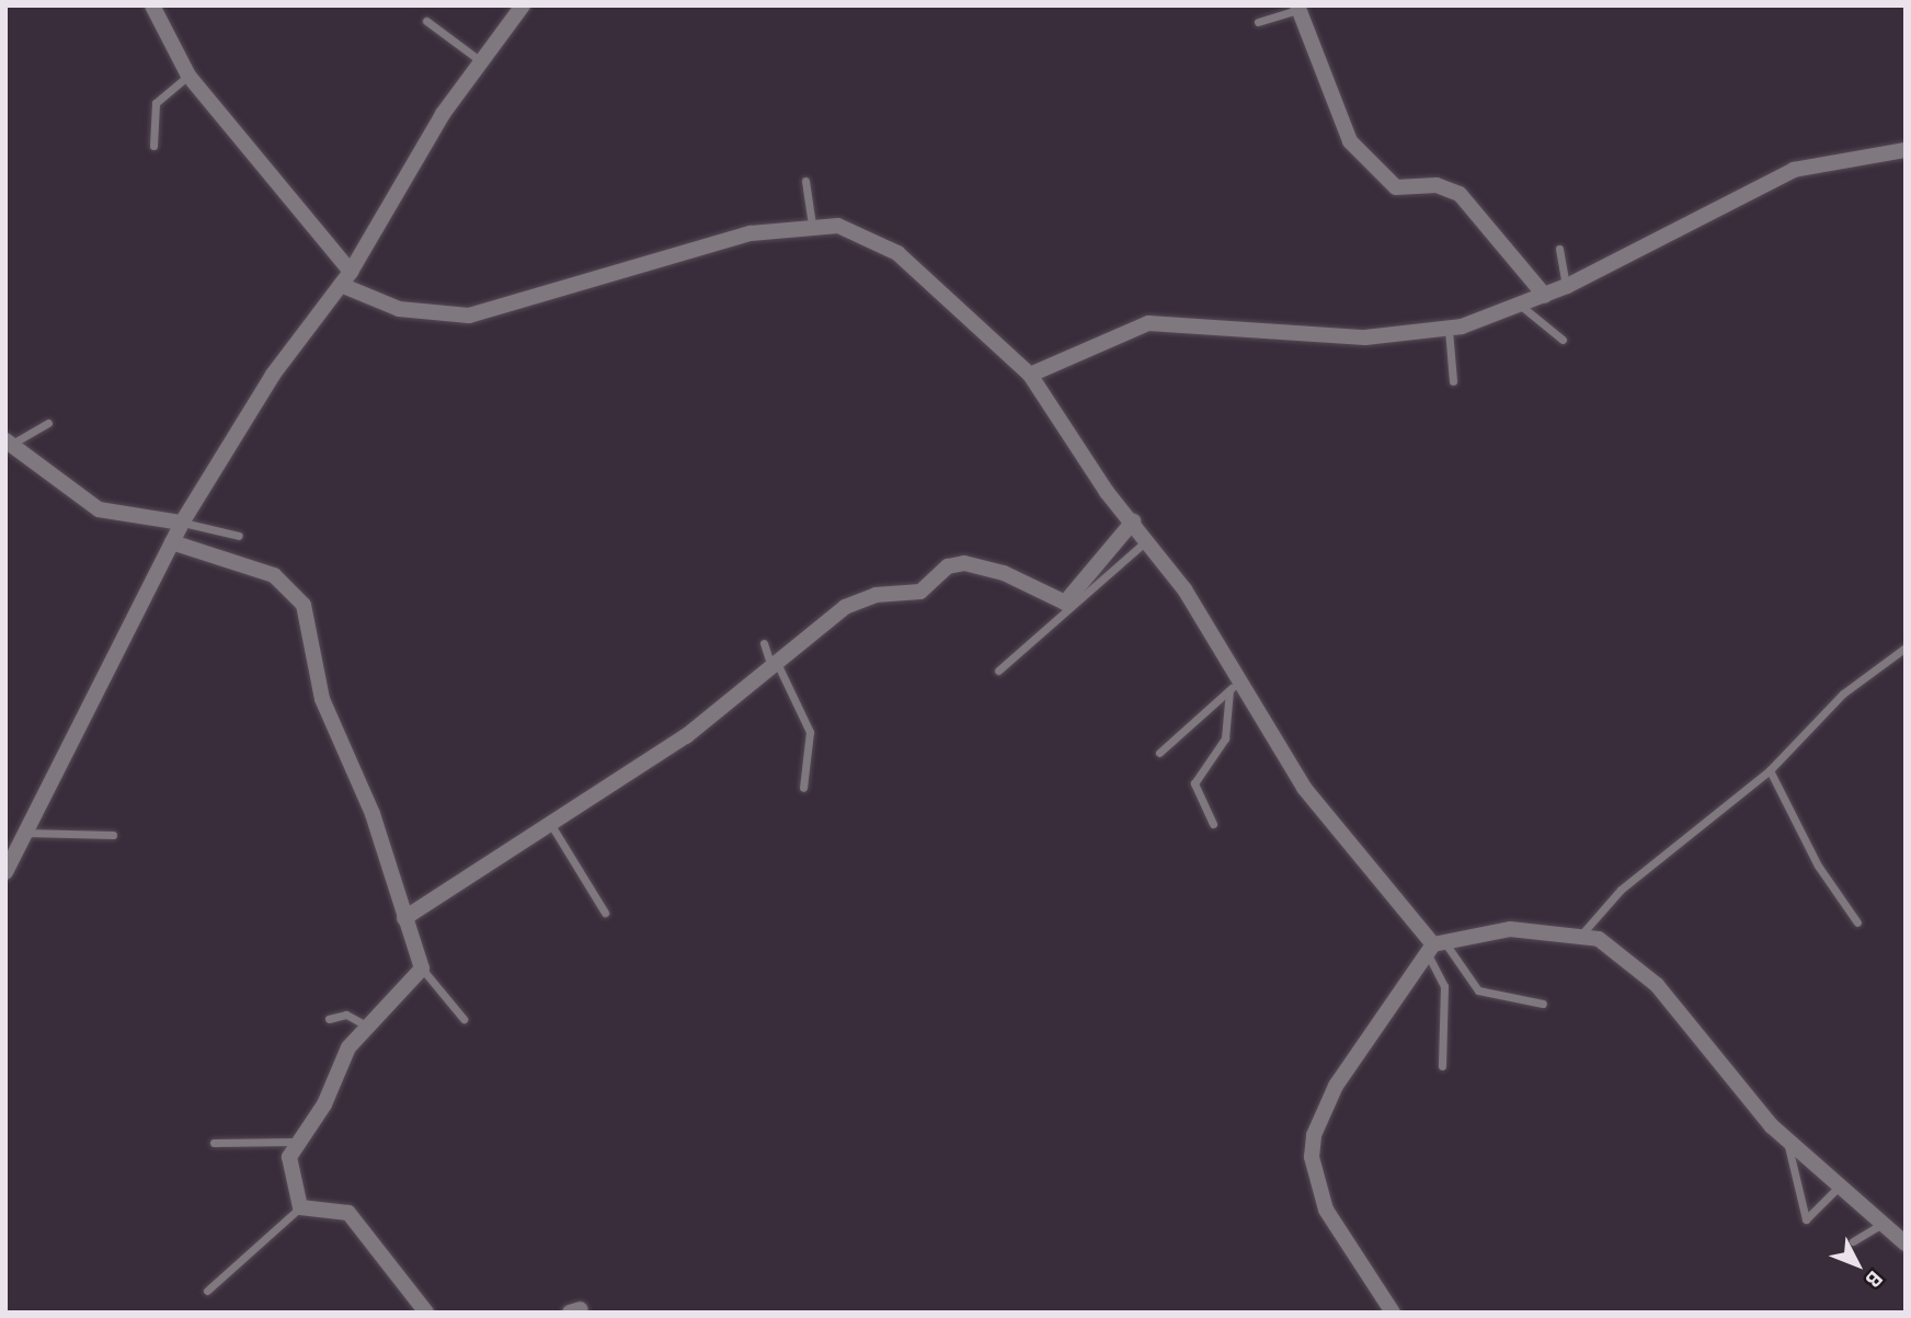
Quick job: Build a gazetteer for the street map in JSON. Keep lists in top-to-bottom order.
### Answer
{
  "north": "bottom right"
}
